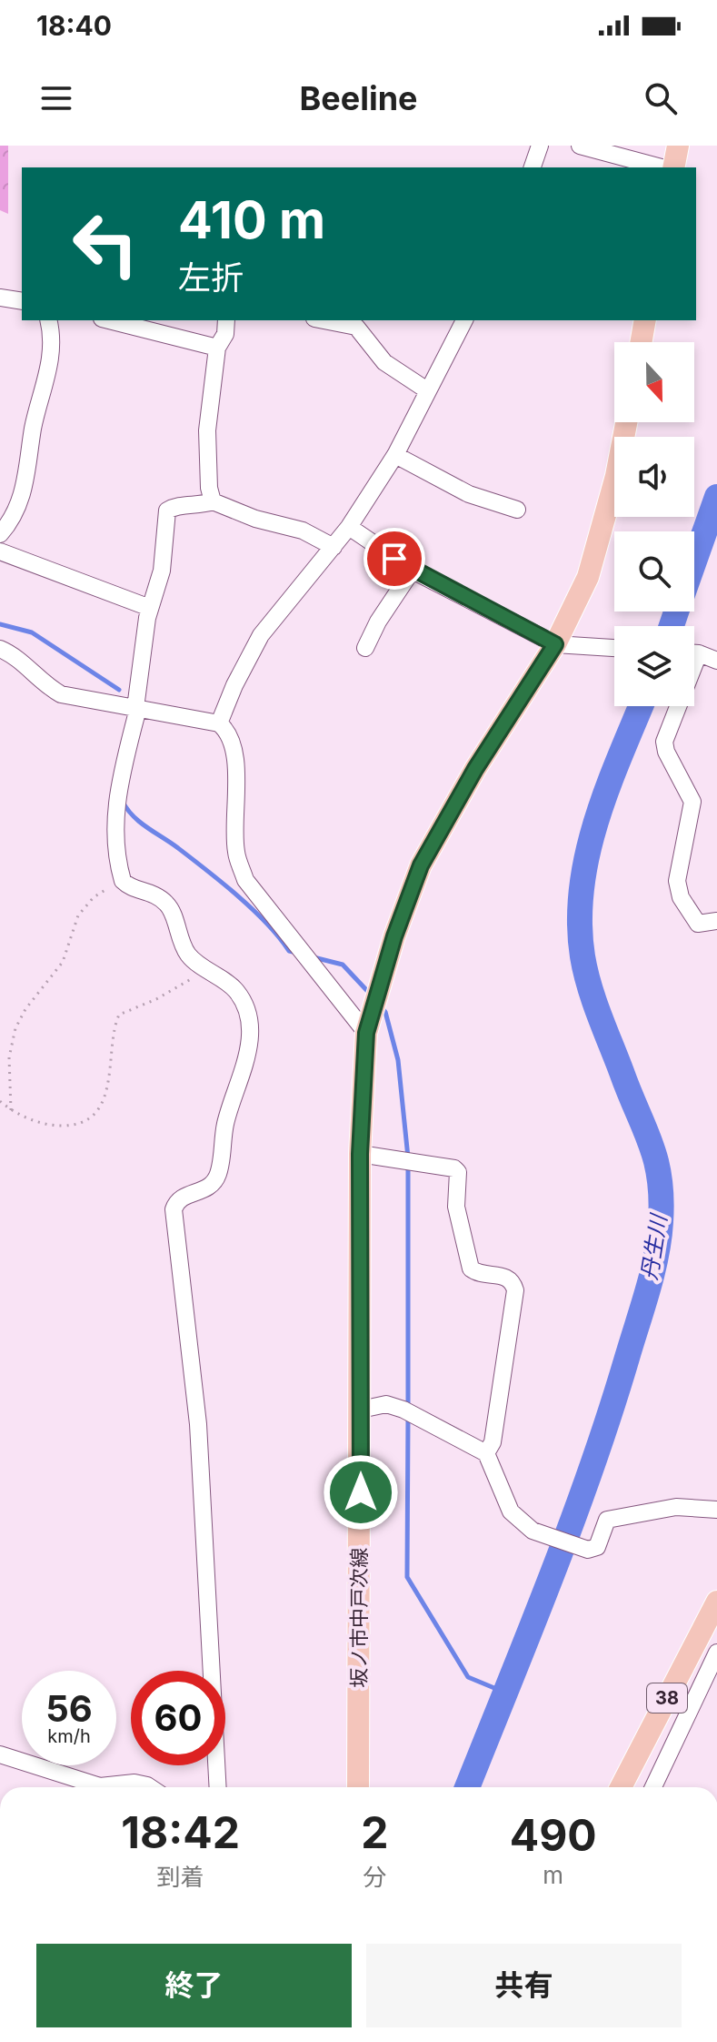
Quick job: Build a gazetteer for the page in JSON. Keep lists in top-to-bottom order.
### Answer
{
  "streets": {
    "main road": ["坂ノ市中戸次線", "38"]
  },
  "water": ["丹生川"],
  "north": "bottom",
  "page": {
    "status": "18:40",
    "header": "Beeline",
    "turn": ["410 m", "左折"],
    "speed": "56 km/h",
    "limit": "60",
    "eta": [
      "18:42",
      "到着",
      "2",
      "分",
      "490",
      "m"
    ],
    "buttons": ["終了", "共有"]
  }
}
